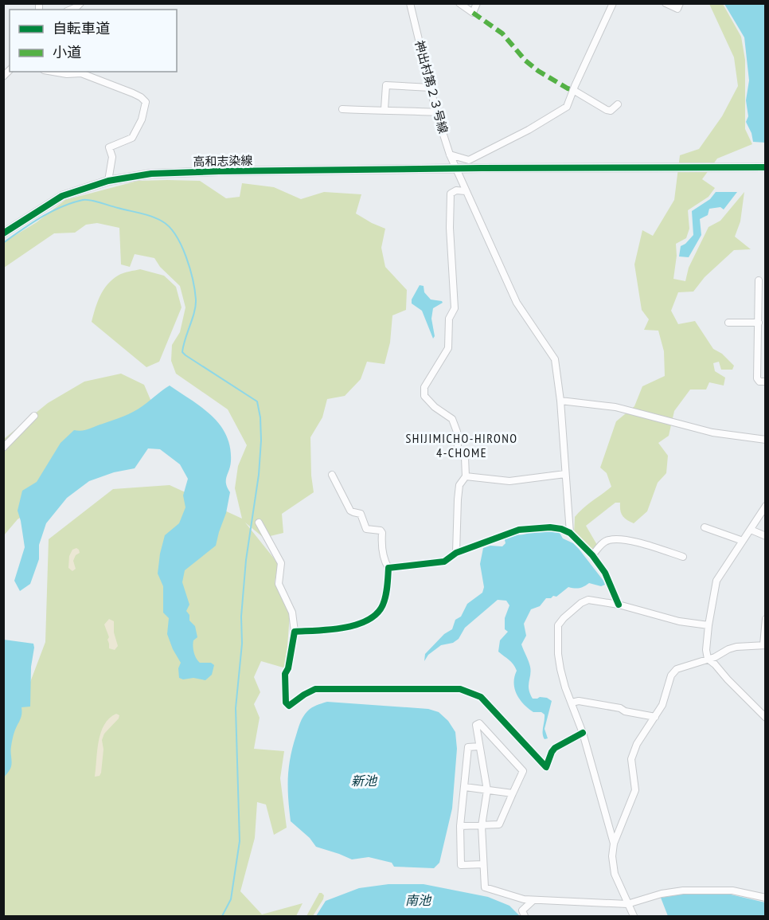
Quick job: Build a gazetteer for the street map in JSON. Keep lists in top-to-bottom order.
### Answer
{
  "streets": {
    "street": ["神出村第２３号線", "高和志染線"]
  },
  "crossings": [
    ["神出村第２３号線", "高和志染線"]
  ],
  "districts": ["SHIJIMICHO-HIRONO 4-CHOME"],
  "water": ["新池", "南池"],
  "legend": ["自転車道", "小道"]
}
